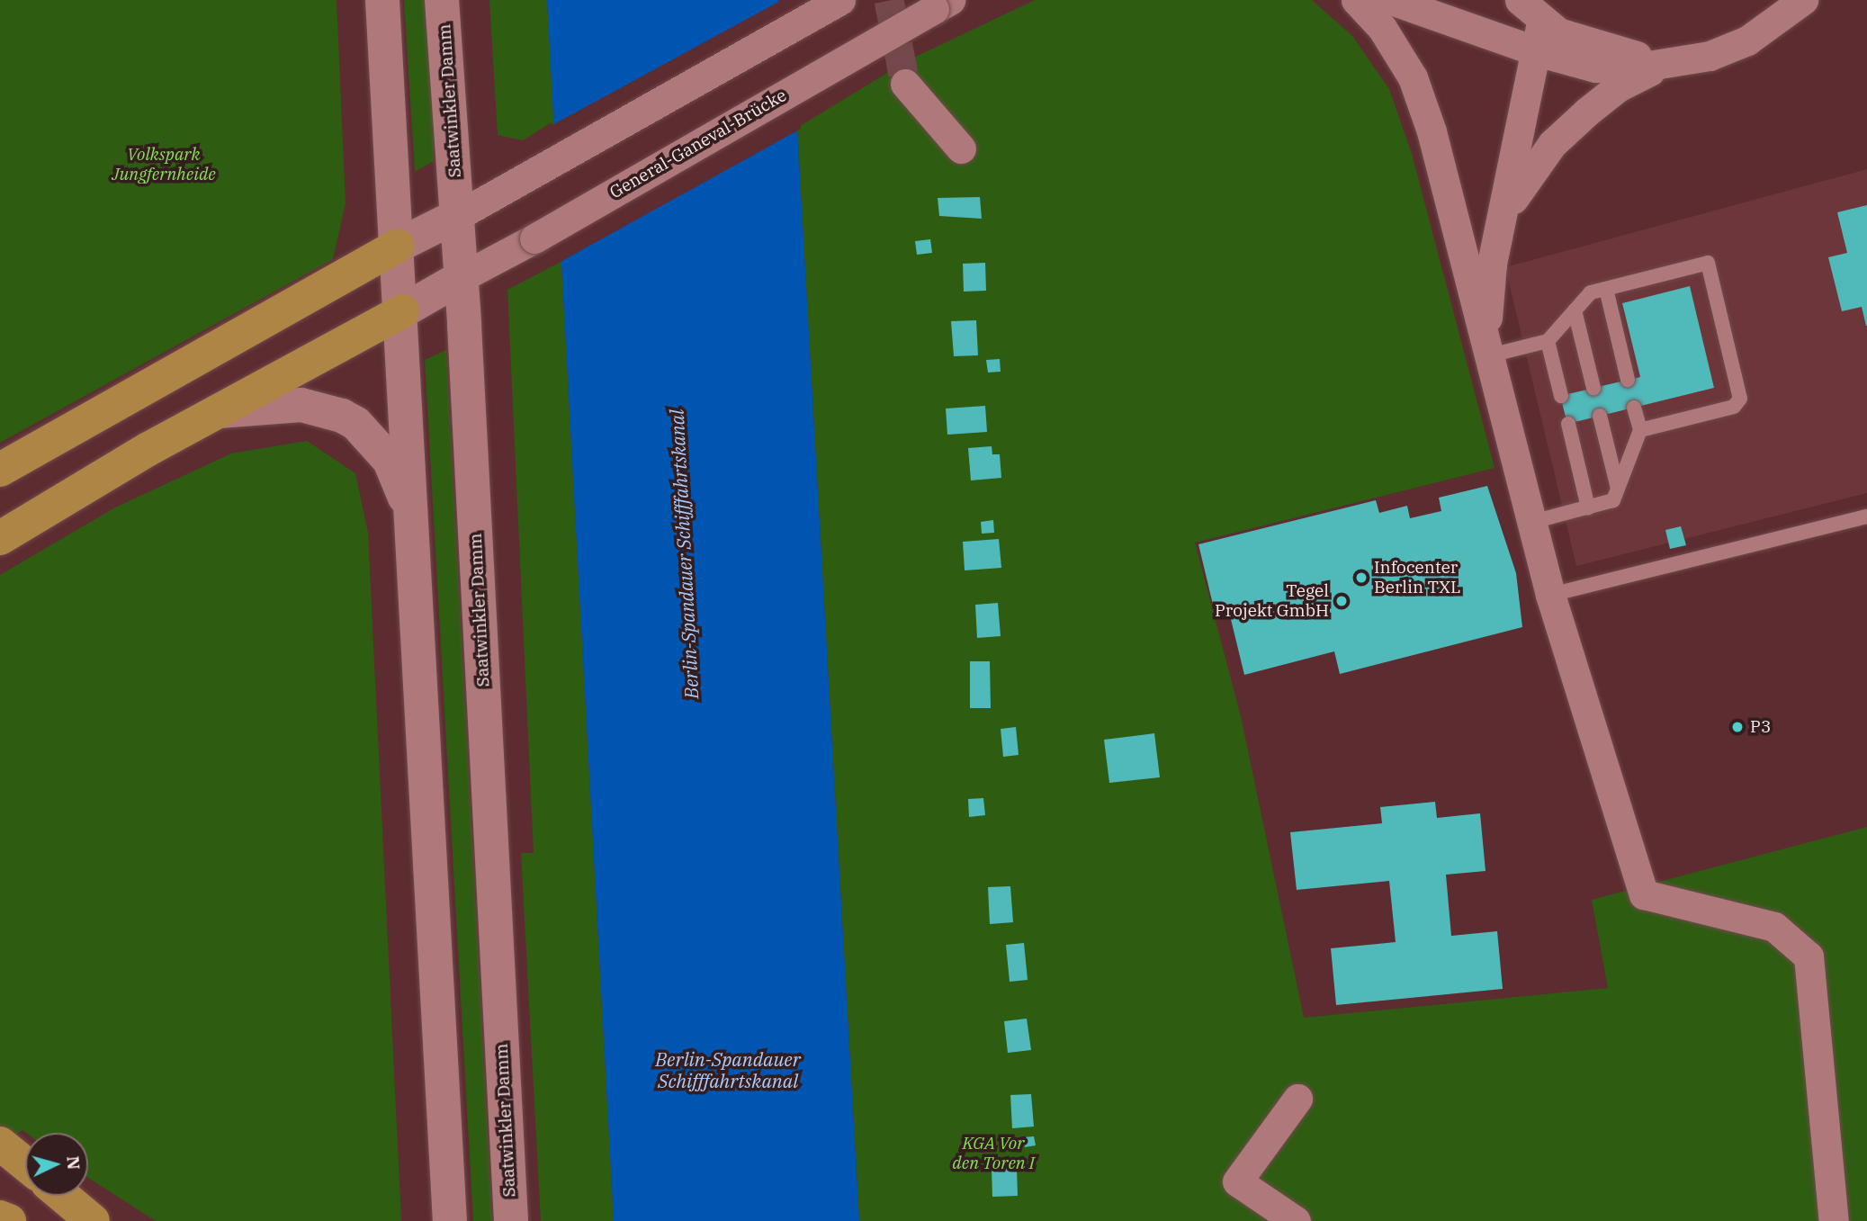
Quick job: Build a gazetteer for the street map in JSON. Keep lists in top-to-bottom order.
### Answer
{
  "streets": {
    "main road": ["Saatwinkler Damm"],
    "street": ["General-Ganeval-Brücke"]
  },
  "crossings": [
    ["Saatwinkler Damm", "General-Ganeval-Brücke"]
  ],
  "water": ["Berlin-Spandauer Schifffahrtskanal"],
  "parks": ["Volkspark Jungfernheide", "KGA Vor den Toren I"],
  "places": ["Infocenter Berlin TXL", "Tegel Projekt GmbH", "P3"],
  "north": "right"
}
